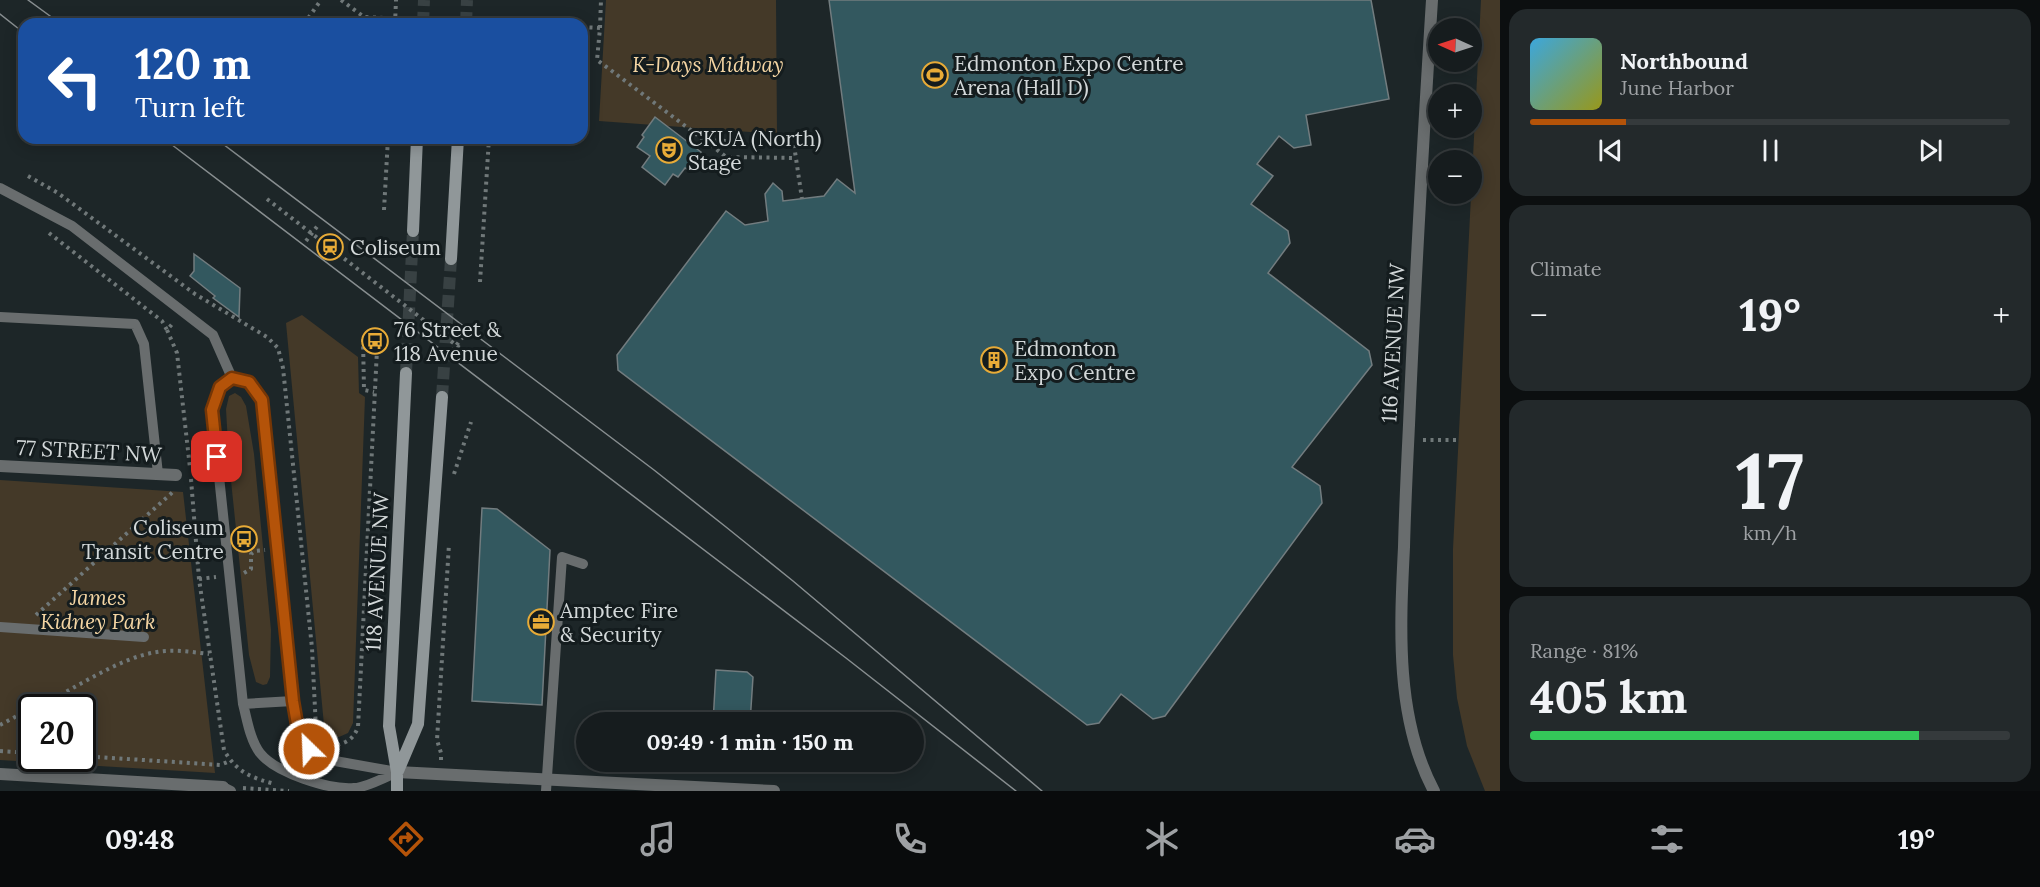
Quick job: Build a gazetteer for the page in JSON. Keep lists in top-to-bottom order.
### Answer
{
  "streets": {
    "main road": ["118 AVENUE NW"],
    "street": ["116 AVENUE NW", "77 STREET NW"]
  },
  "parks": ["K-Days Midway", "James Kidney Park"],
  "places": {
    "sports": ["Edmonton Expo Centre Arena (Hall D)"],
    "theatre": ["CKUA (North) Stage"],
    "station": ["Coliseum"],
    "bus stop": ["76 Street & 118 Avenue", "Coliseum Transit Centre"],
    "building": ["Edmonton Expo Centre"],
    "office": ["Amptec Fire & Security"]
  },
  "north": "left",
  "page": {
    "map_buttons": ["+", "−"],
    "turn": ["120 m", "Turn left"],
    "song": ["Northbound", "June Harbor"],
    "tile": [
      "Climate",
      ["17", "km/h"],
      ["Range · 81%", "405 km"]
    ],
    "heat": ["−", "19°", "+"],
    "limit": "20",
    "trip": "09:49 · 1 min · 150 m",
    "tabs": ["09:48", "19°"]
  }
}
